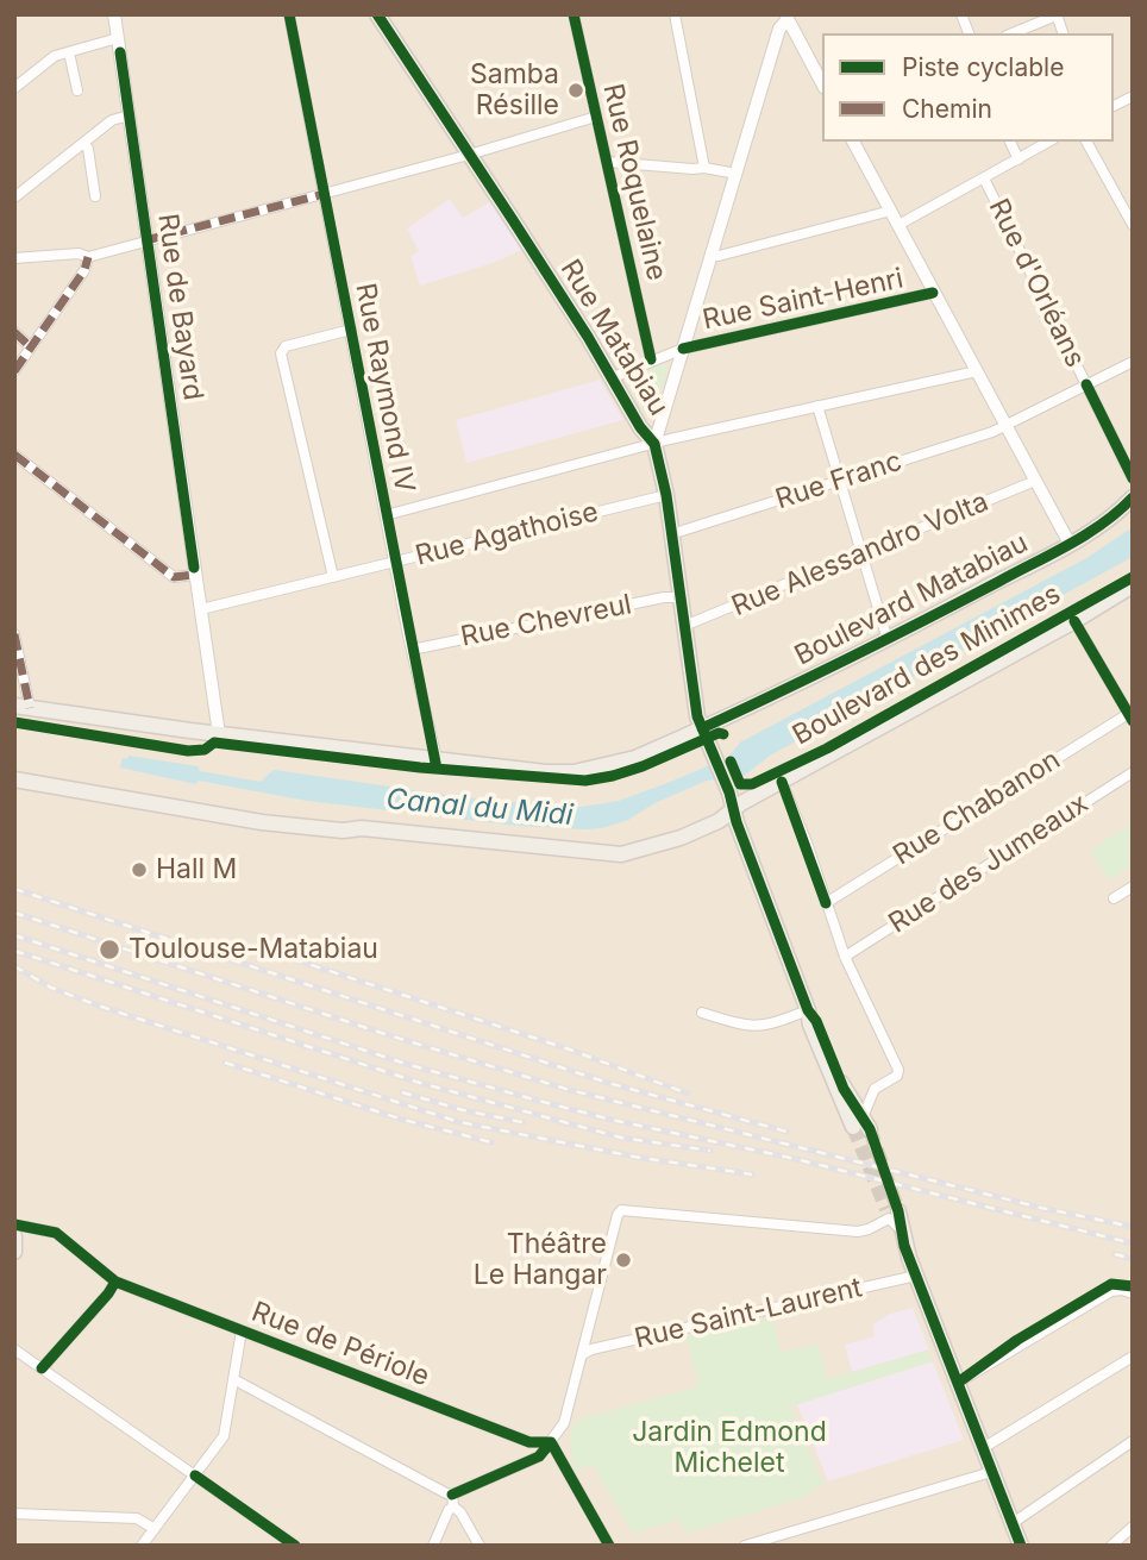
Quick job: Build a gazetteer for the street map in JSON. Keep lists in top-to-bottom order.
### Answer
{
  "streets": {
    "main road": ["Rue Matabiau", "Boulevard Matabiau", "Boulevard des Minimes"],
    "street": [
      "Rue Roquelaine",
      "Rue d'Orléans",
      "Rue Saint-Henri",
      "Rue de Bayard",
      "Rue Raymond IV",
      "Rue Franc",
      "Rue Agathoise",
      "Rue Alessandro Volta",
      "Rue Chevreul",
      "Rue Chabanon",
      "Rue des Jumeaux",
      "Rue Saint-Laurent",
      "Rue de Périole"
    ]
  },
  "crossings": [
    ["Rue Roquelaine", "Rue Saint-Henri"],
    ["Rue d'Orléans", "Rue Franc"],
    ["Rue Saint-Henri", "Rue Matabiau"],
    ["Rue de Bayard", "Rue Agathoise"],
    ["Rue de Bayard", "Boulevard Matabiau"],
    ["Rue Matabiau", "Rue Franc"],
    ["Rue Matabiau", "Rue Agathoise"],
    ["Rue Matabiau", "Rue Alessandro Volta"],
    ["Rue Matabiau", "Boulevard Matabiau"],
    ["Rue Matabiau", "Rue Chevreul"],
    ["Rue Matabiau", "Boulevard des Minimes"],
    ["Rue Raymond IV", "Rue Agathoise"],
    ["Rue Raymond IV", "Boulevard Matabiau"],
    ["Rue Raymond IV", "Rue Chevreul"]
  ],
  "water": ["Canal du Midi"],
  "parks": ["Jardin Edmond Michelet"],
  "places": [
    "Samba Résille",
    "Hall M",
    "Toulouse-Matabiau",
    "Théâtre Le Hangar"
  ],
  "legend": ["Piste cyclable", "Chemin"]
}
